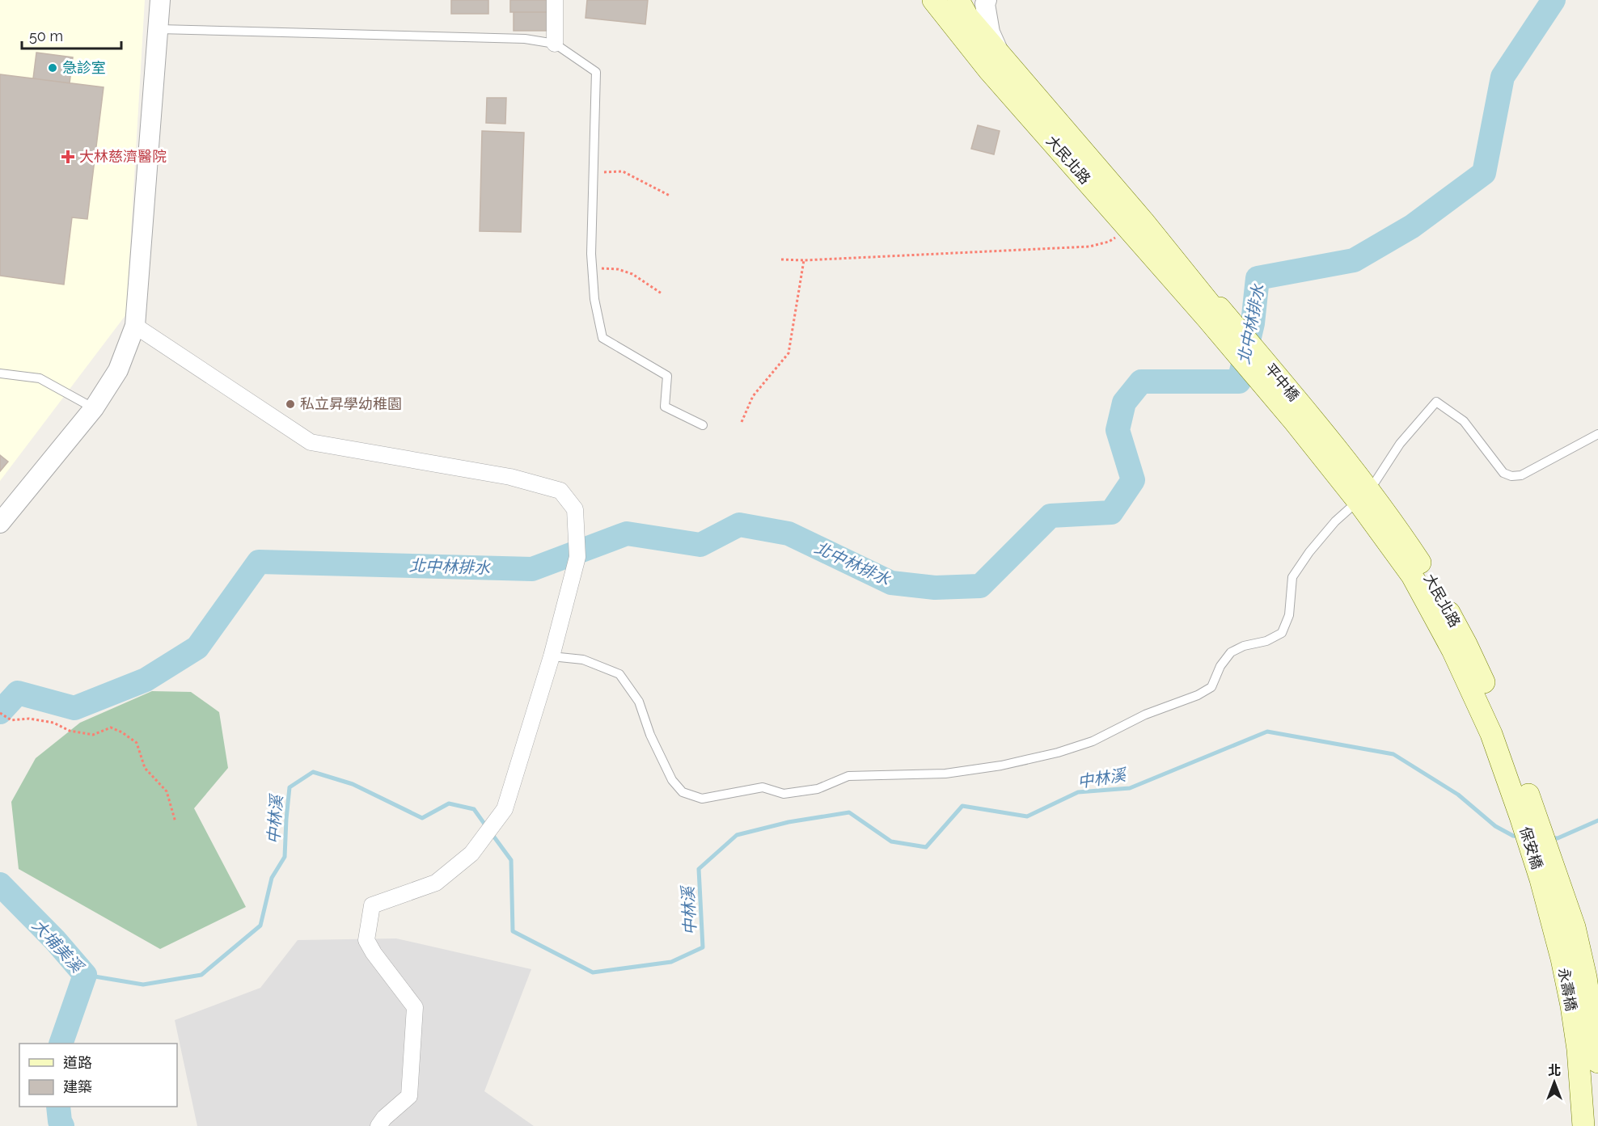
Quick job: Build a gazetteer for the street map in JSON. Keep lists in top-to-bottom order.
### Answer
{
  "streets": {
    "main road": [
      "大民北路",
      "平中橋",
      "保安橋",
      "永壽橋"
    ]
  },
  "crossings": [
    ["大民北路", "平中橋"],
    ["大民北路", "保安橋"],
    ["保安橋", "永壽橋"]
  ],
  "water": ["北中林排水", "中林溪", "大埔美溪"],
  "places": {
    "other": ["急診室", "私立昇學幼稚園"],
    "health": ["大林慈濟醫院"]
  },
  "legend": ["道路", "建築"],
  "scale_bar": "50 m",
  "north": "top"
}
